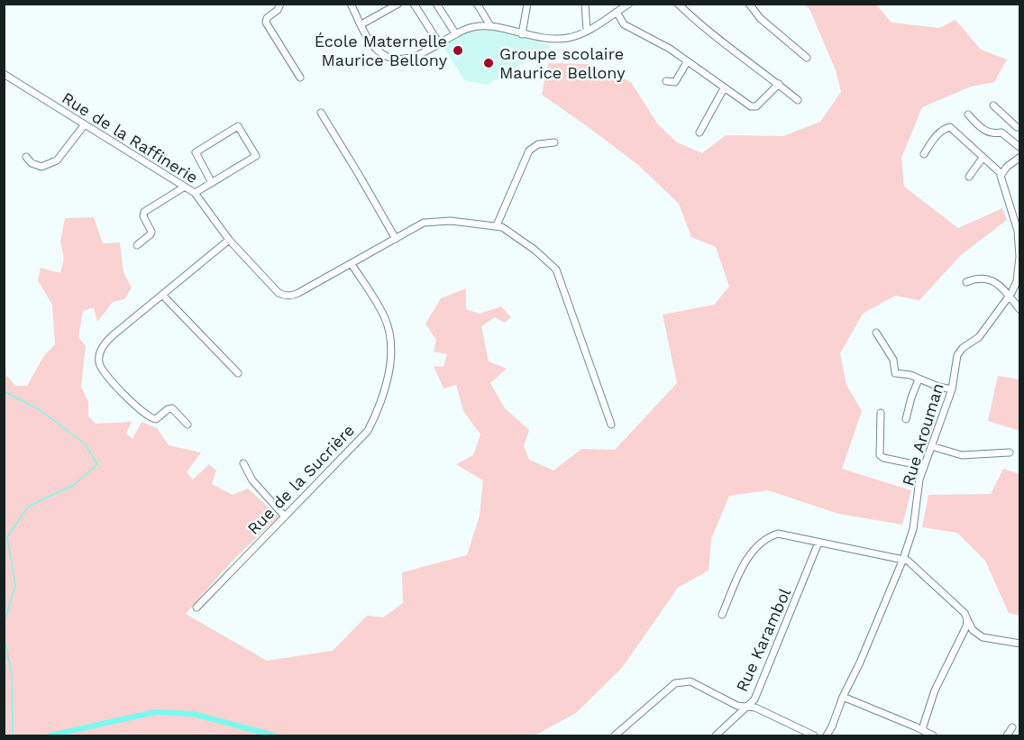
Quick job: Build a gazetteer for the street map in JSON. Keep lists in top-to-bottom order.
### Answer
{
  "streets": {
    "street": [
      "Rue de la Raffinerie",
      "Rue Arouman",
      "Rue de la Sucrière",
      "Rue Karambol"
    ]
  },
  "crossings": [
    ["Rue de la Raffinerie", "Rue de la Sucrière"]
  ],
  "places": ["École Maternelle Maurice Bellony", "Groupe scolaire Maurice Bellony"]
}
